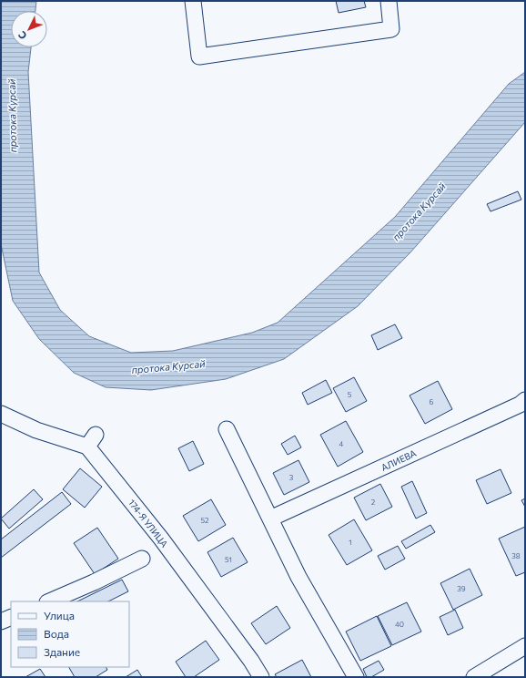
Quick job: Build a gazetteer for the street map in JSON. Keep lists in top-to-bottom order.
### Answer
{
  "streets": {
    "street": ["АЛИЕВА", "174-Я УЛИЦА"]
  },
  "water": ["протока Курсай"],
  "house_numbers": [
    "5",
    "6",
    "4",
    "3",
    "2",
    "52",
    "1",
    "38",
    "51",
    "39",
    "40"
  ],
  "legend": ["Улица", "Вода", "Здание"],
  "north": "bottom left"
}
